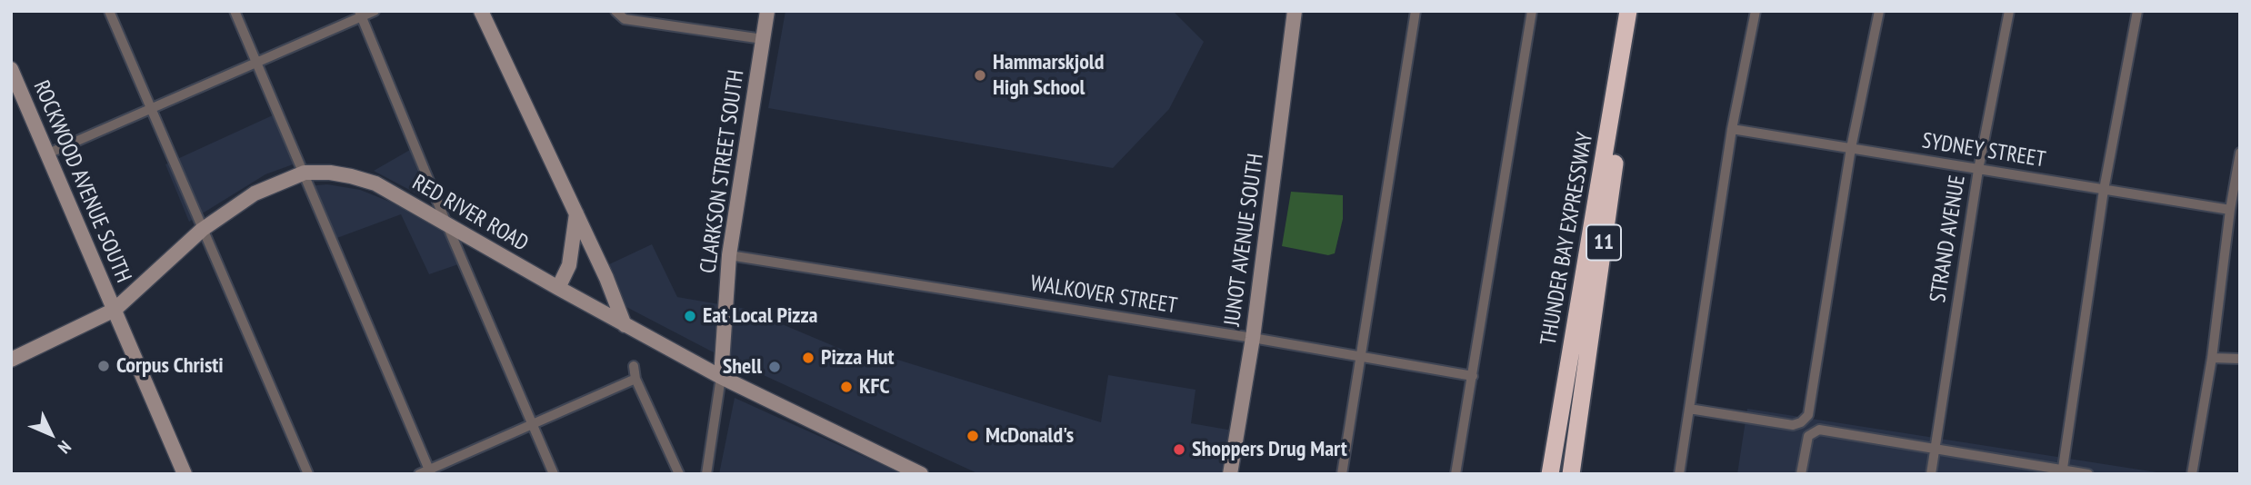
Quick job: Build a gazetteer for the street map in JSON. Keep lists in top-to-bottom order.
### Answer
{
  "streets": {
    "highway": ["THUNDER BAY EXPRESSWAY", "11"],
    "main road": [
      "CLARKSON STREET SOUTH",
      "ROCKWOOD AVENUE SOUTH",
      "RED RIVER ROAD",
      "JUNOT AVENUE SOUTH"
    ],
    "street": ["SYDNEY STREET", "STRAND AVENUE", "WALKOVER STREET"]
  },
  "crossings": [
    ["SYDNEY STREET", "STRAND AVENUE"],
    ["CLARKSON STREET SOUTH", "RED RIVER ROAD"],
    ["CLARKSON STREET SOUTH", "WALKOVER STREET"],
    ["ROCKWOOD AVENUE SOUTH", "RED RIVER ROAD"],
    ["JUNOT AVENUE SOUTH", "WALKOVER STREET"]
  ],
  "places": [
    "Hammarskjold High School",
    "Eat Local Pizza",
    "Pizza Hut",
    "Corpus Christi",
    "Shell",
    "KFC",
    "McDonald's",
    "Shoppers Drug Mart"
  ],
  "north": "bottom right"
}
